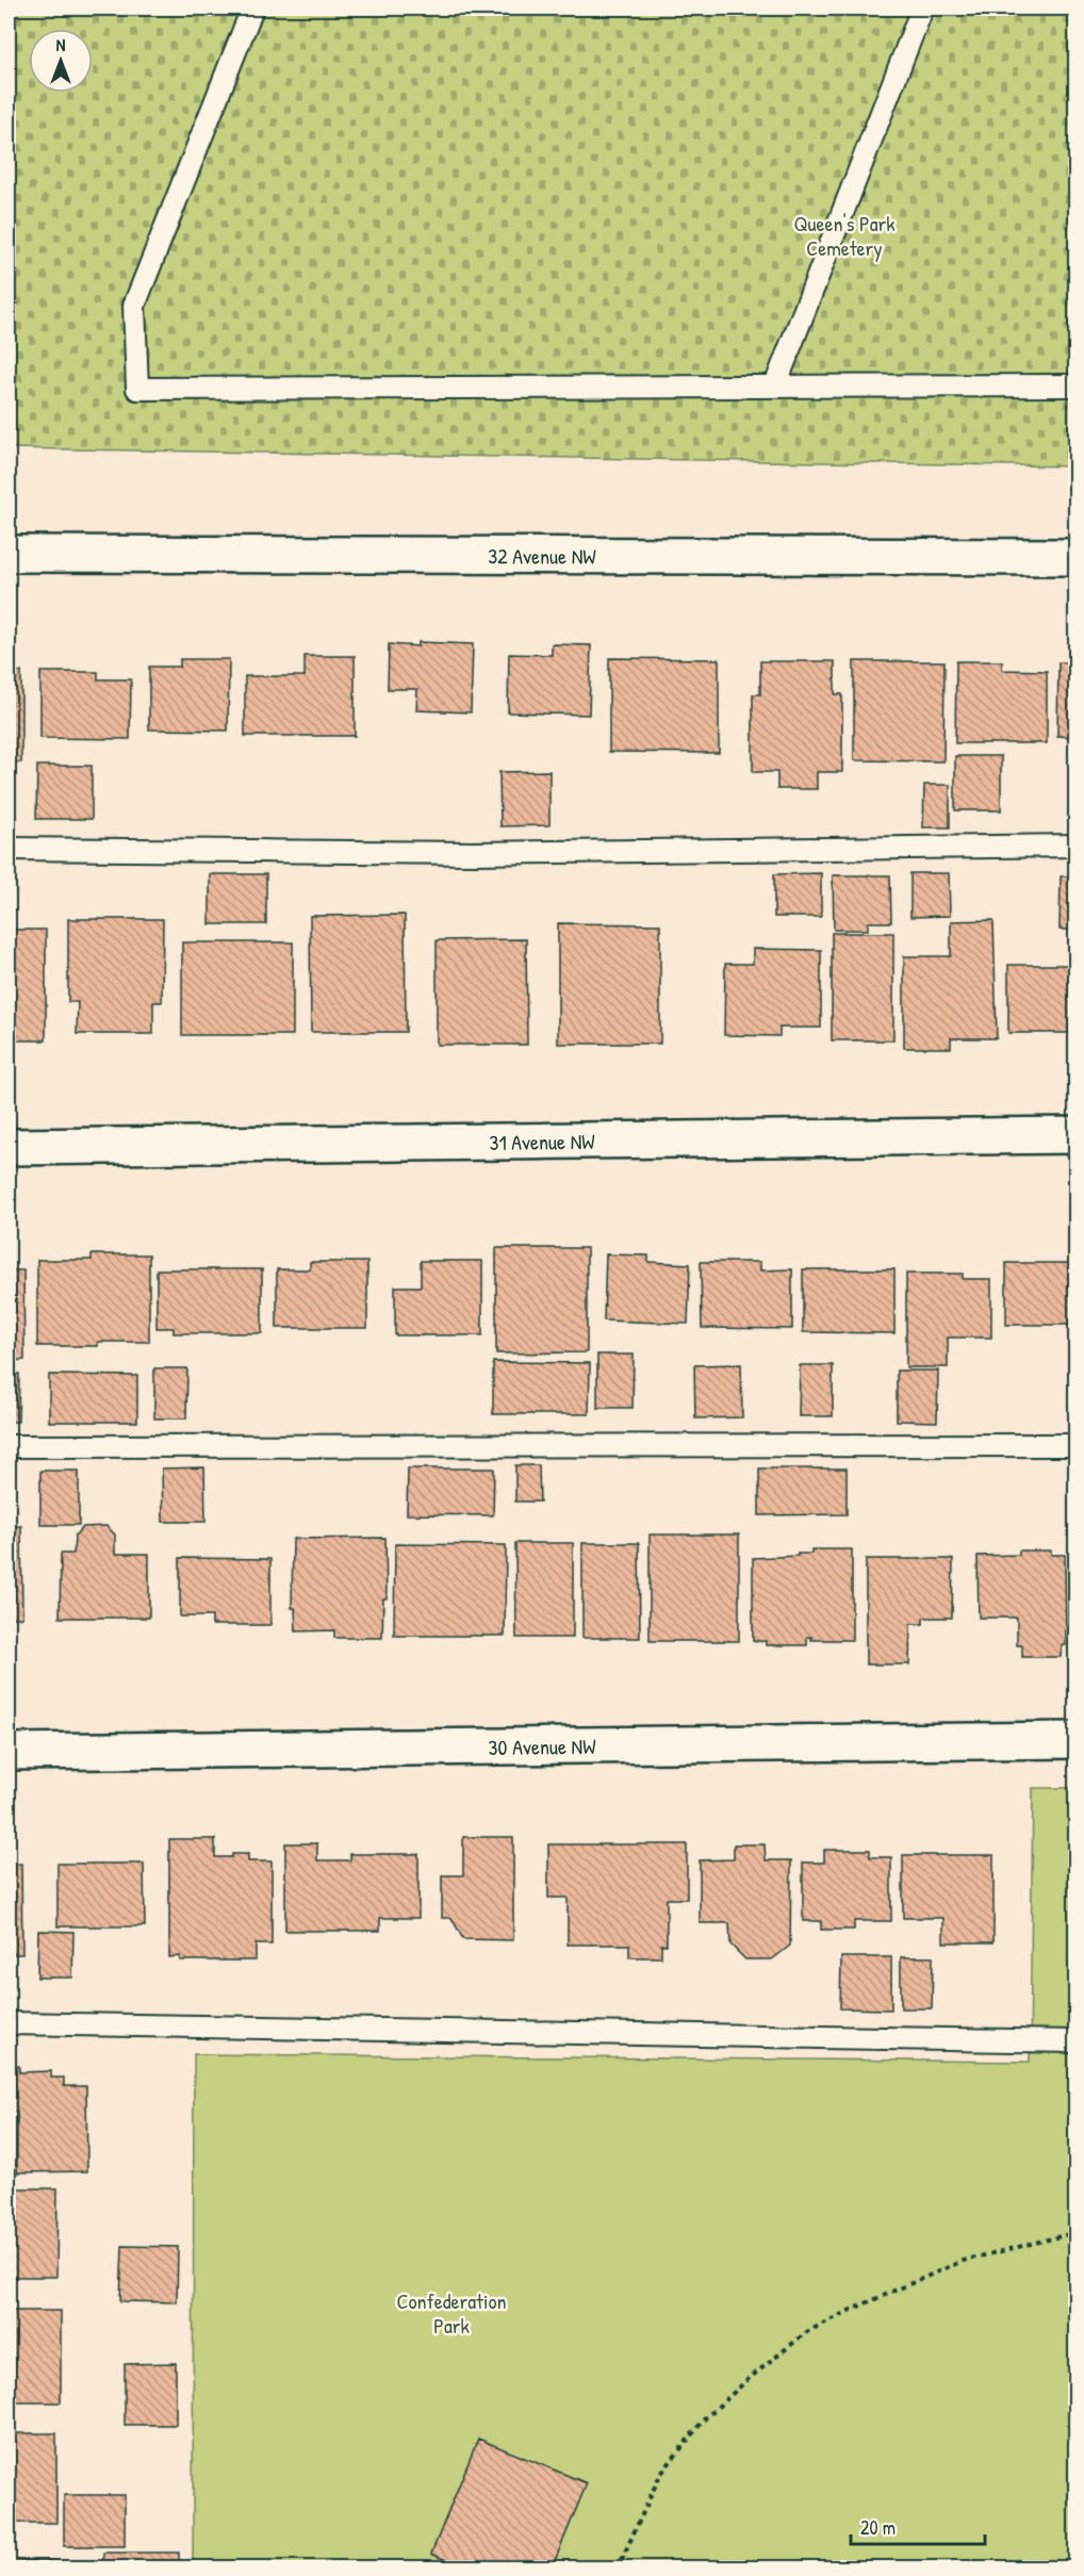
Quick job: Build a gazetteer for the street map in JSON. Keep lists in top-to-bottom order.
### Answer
{
  "streets": {
    "street": ["32 Avenue NW", "31 Avenue NW", "30 Avenue NW"]
  },
  "parks": ["Queen's Park Cemetery", "Confederation Park"],
  "scale_bar": "20 m",
  "north": "top"
}
